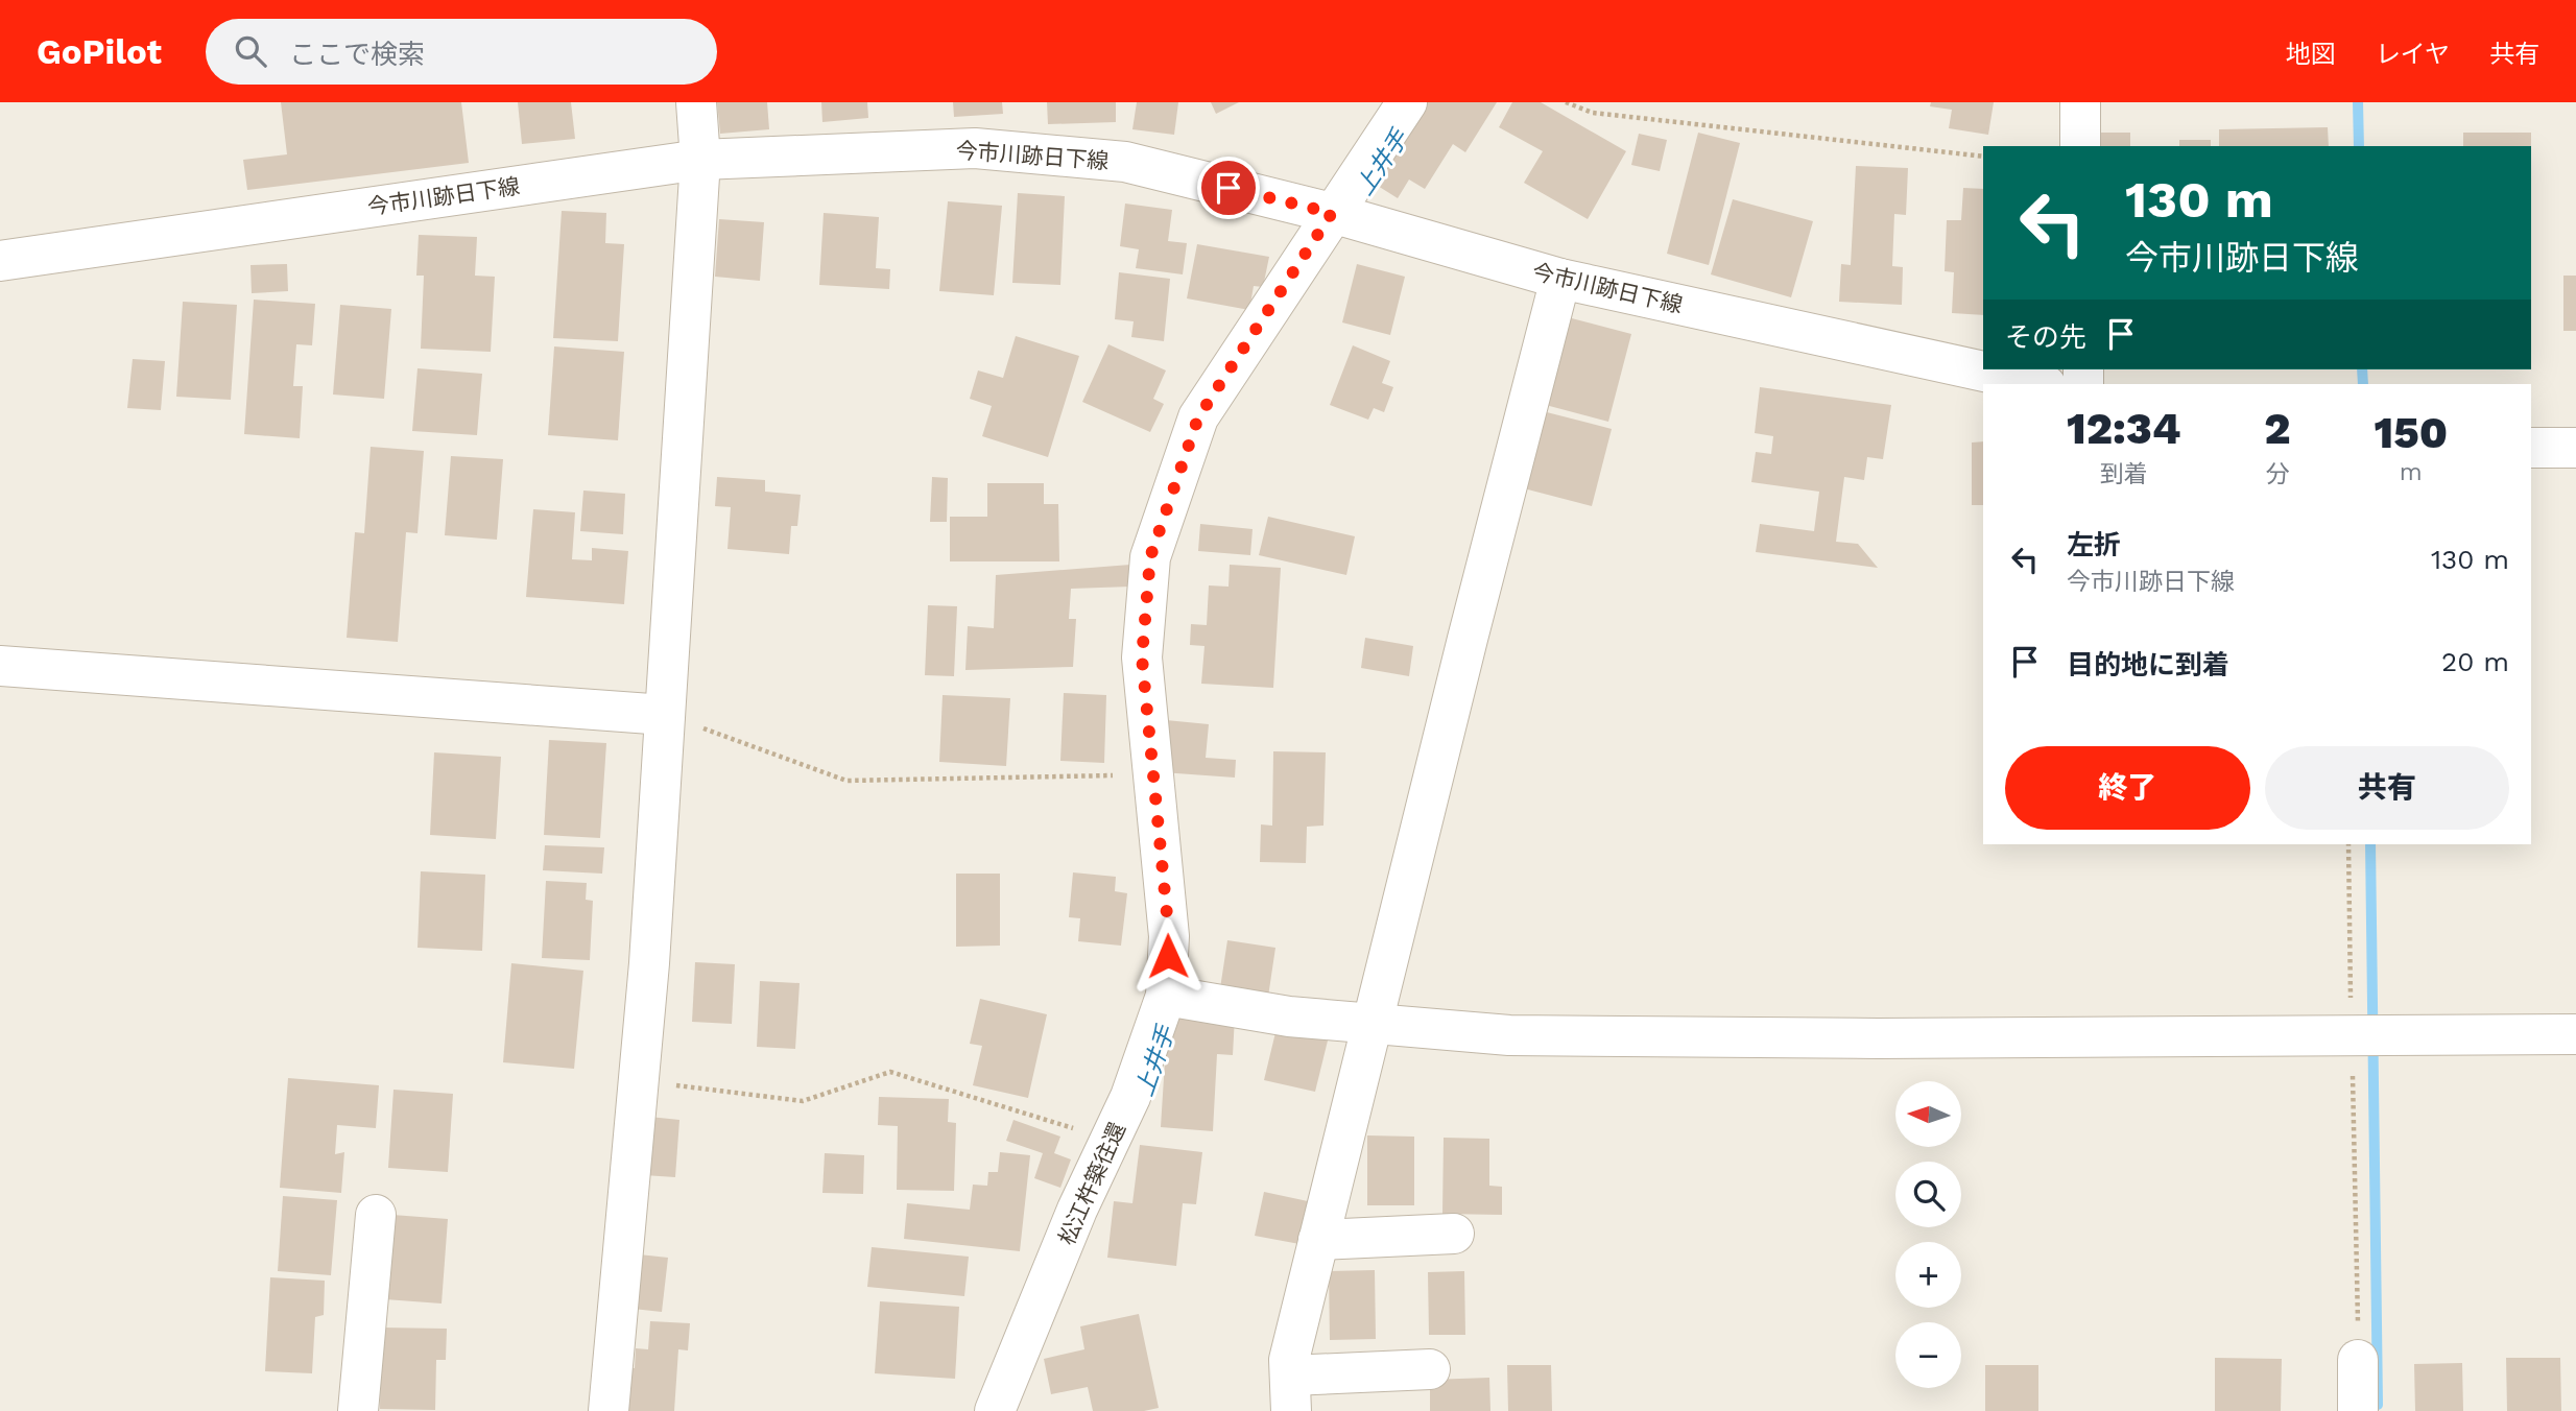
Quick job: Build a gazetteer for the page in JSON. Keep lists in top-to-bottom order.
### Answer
{
  "streets": {
    "street": ["今市川跡日下線", "松江杵築往還"]
  },
  "crossings": [
    ["今市川跡日下線", "松江杵築往還"]
  ],
  "water": ["上井手"],
  "north": "left",
  "page": {
    "header": "GoPilot",
    "search": "ここで検索",
    "nav": ["地図", "レイヤ", "共有"],
    "turn": ["130 m", "今市川跡日下線"],
    "then": "その先",
    "eta": [
      "12:34",
      "到着",
      "2",
      "分",
      "150",
      "m"
    ],
    "list": [
      {
        "name": "左折",
        "note": "今市川跡日下線",
        "value": "130 m"
      },
      {
        "name": "目的地に到着",
        "value": "20 m"
      }
    ],
    "buttons": ["終了", "共有"],
    "map_buttons": ["+", "−"]
  }
}
